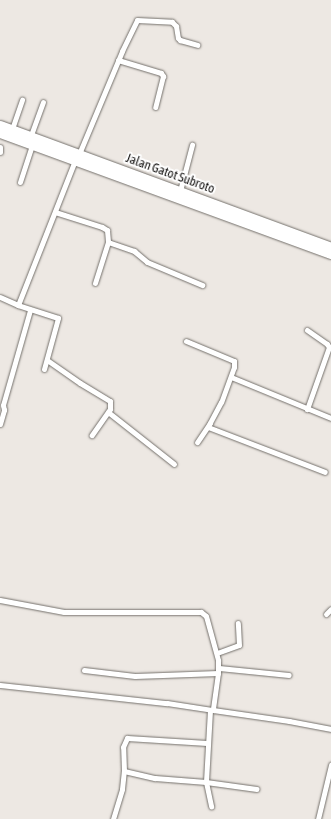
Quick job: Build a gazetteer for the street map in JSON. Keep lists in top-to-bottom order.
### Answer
{
  "streets": {
    "highway": ["Jalan Gatot Subroto"]
  }
}
